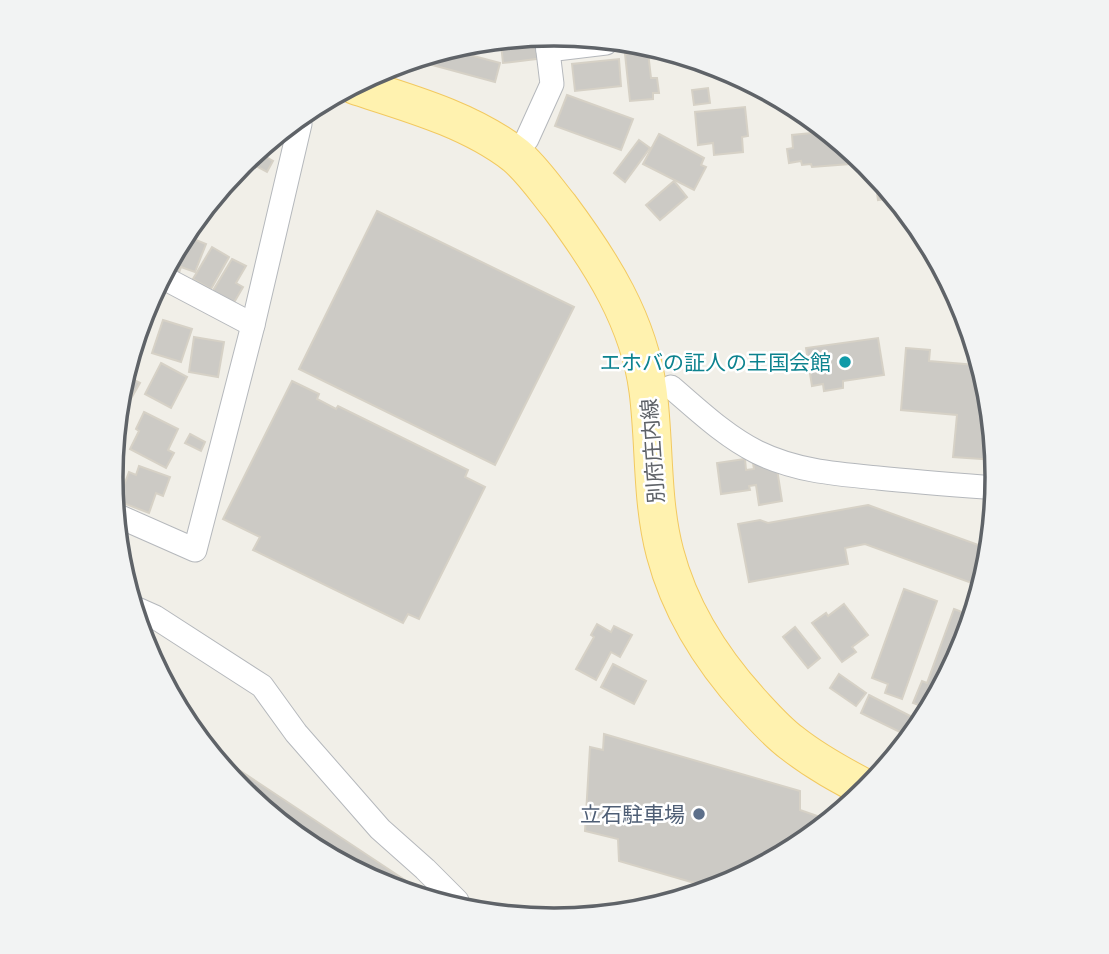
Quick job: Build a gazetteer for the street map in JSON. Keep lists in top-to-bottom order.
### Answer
{
  "streets": {
    "main road": ["別府庄内線"]
  },
  "places": ["エホバの証人の王国会館", "立石駐車場"]
}
